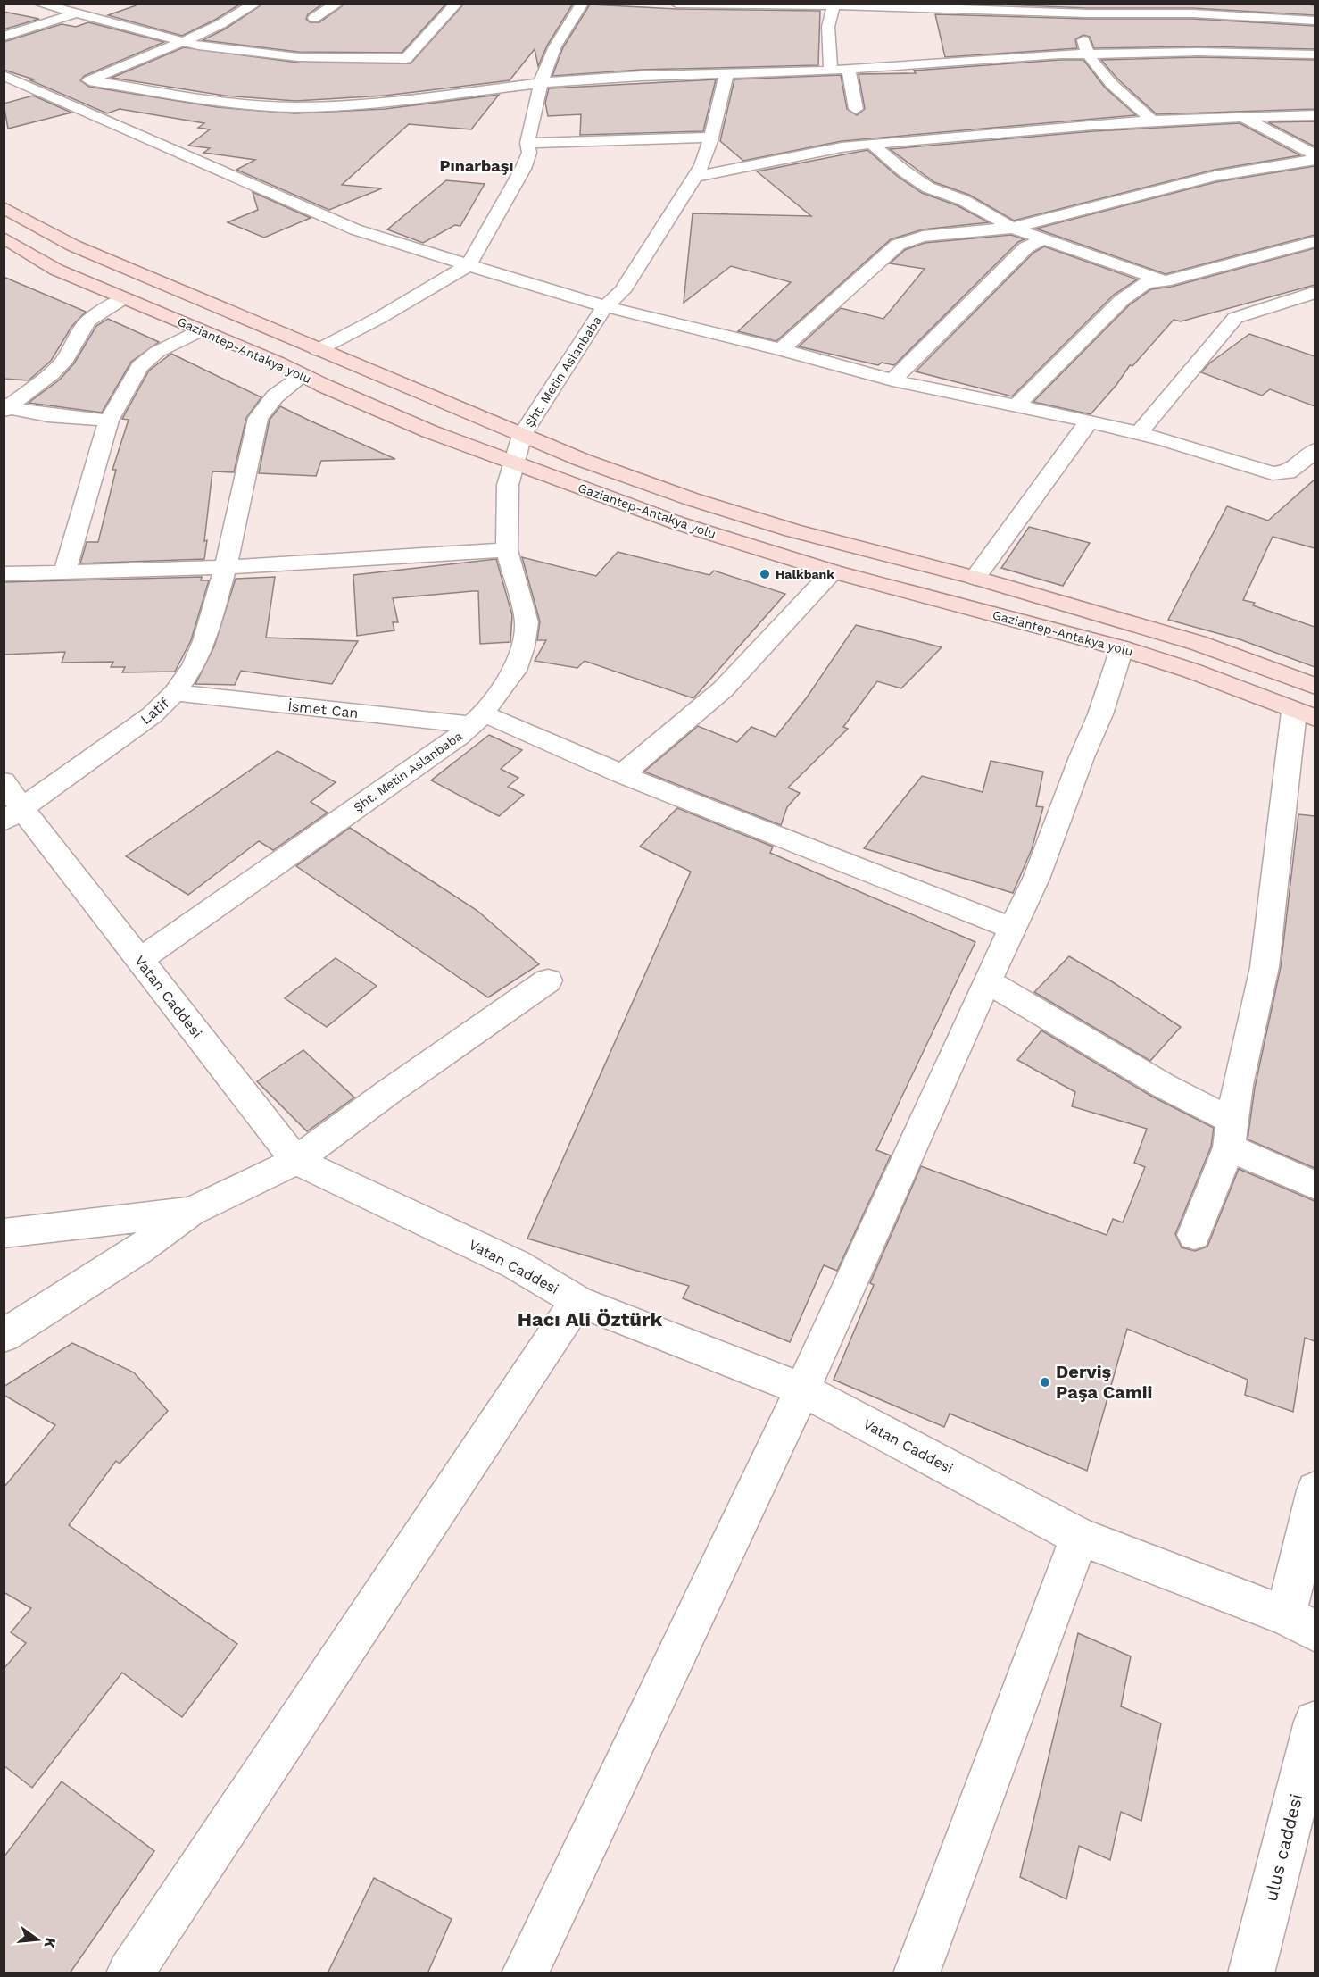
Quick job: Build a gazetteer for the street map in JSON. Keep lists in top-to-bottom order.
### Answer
{
  "streets": {
    "main road": ["Gaziantep-Antakya yolu"],
    "street": [
      "Şht. Metin Aslanbaba",
      "İsmet Can",
      "Latif",
      "Vatan Caddesi",
      "ulus caddesi"
    ]
  },
  "crossings": [
    ["Gaziantep-Antakya yolu", "Şht. Metin Aslanbaba"],
    ["Gaziantep-Antakya yolu", "Latif"],
    ["Şht. Metin Aslanbaba", "İsmet Can"],
    ["Şht. Metin Aslanbaba", "Vatan Caddesi"],
    ["İsmet Can", "Latif"],
    ["Latif", "Vatan Caddesi"]
  ],
  "districts": ["Pınarbaşı", "Hacı Ali Öztürk"],
  "places": ["Halkbank", "Derviş Paşa Camii"],
  "north": "right"
}
